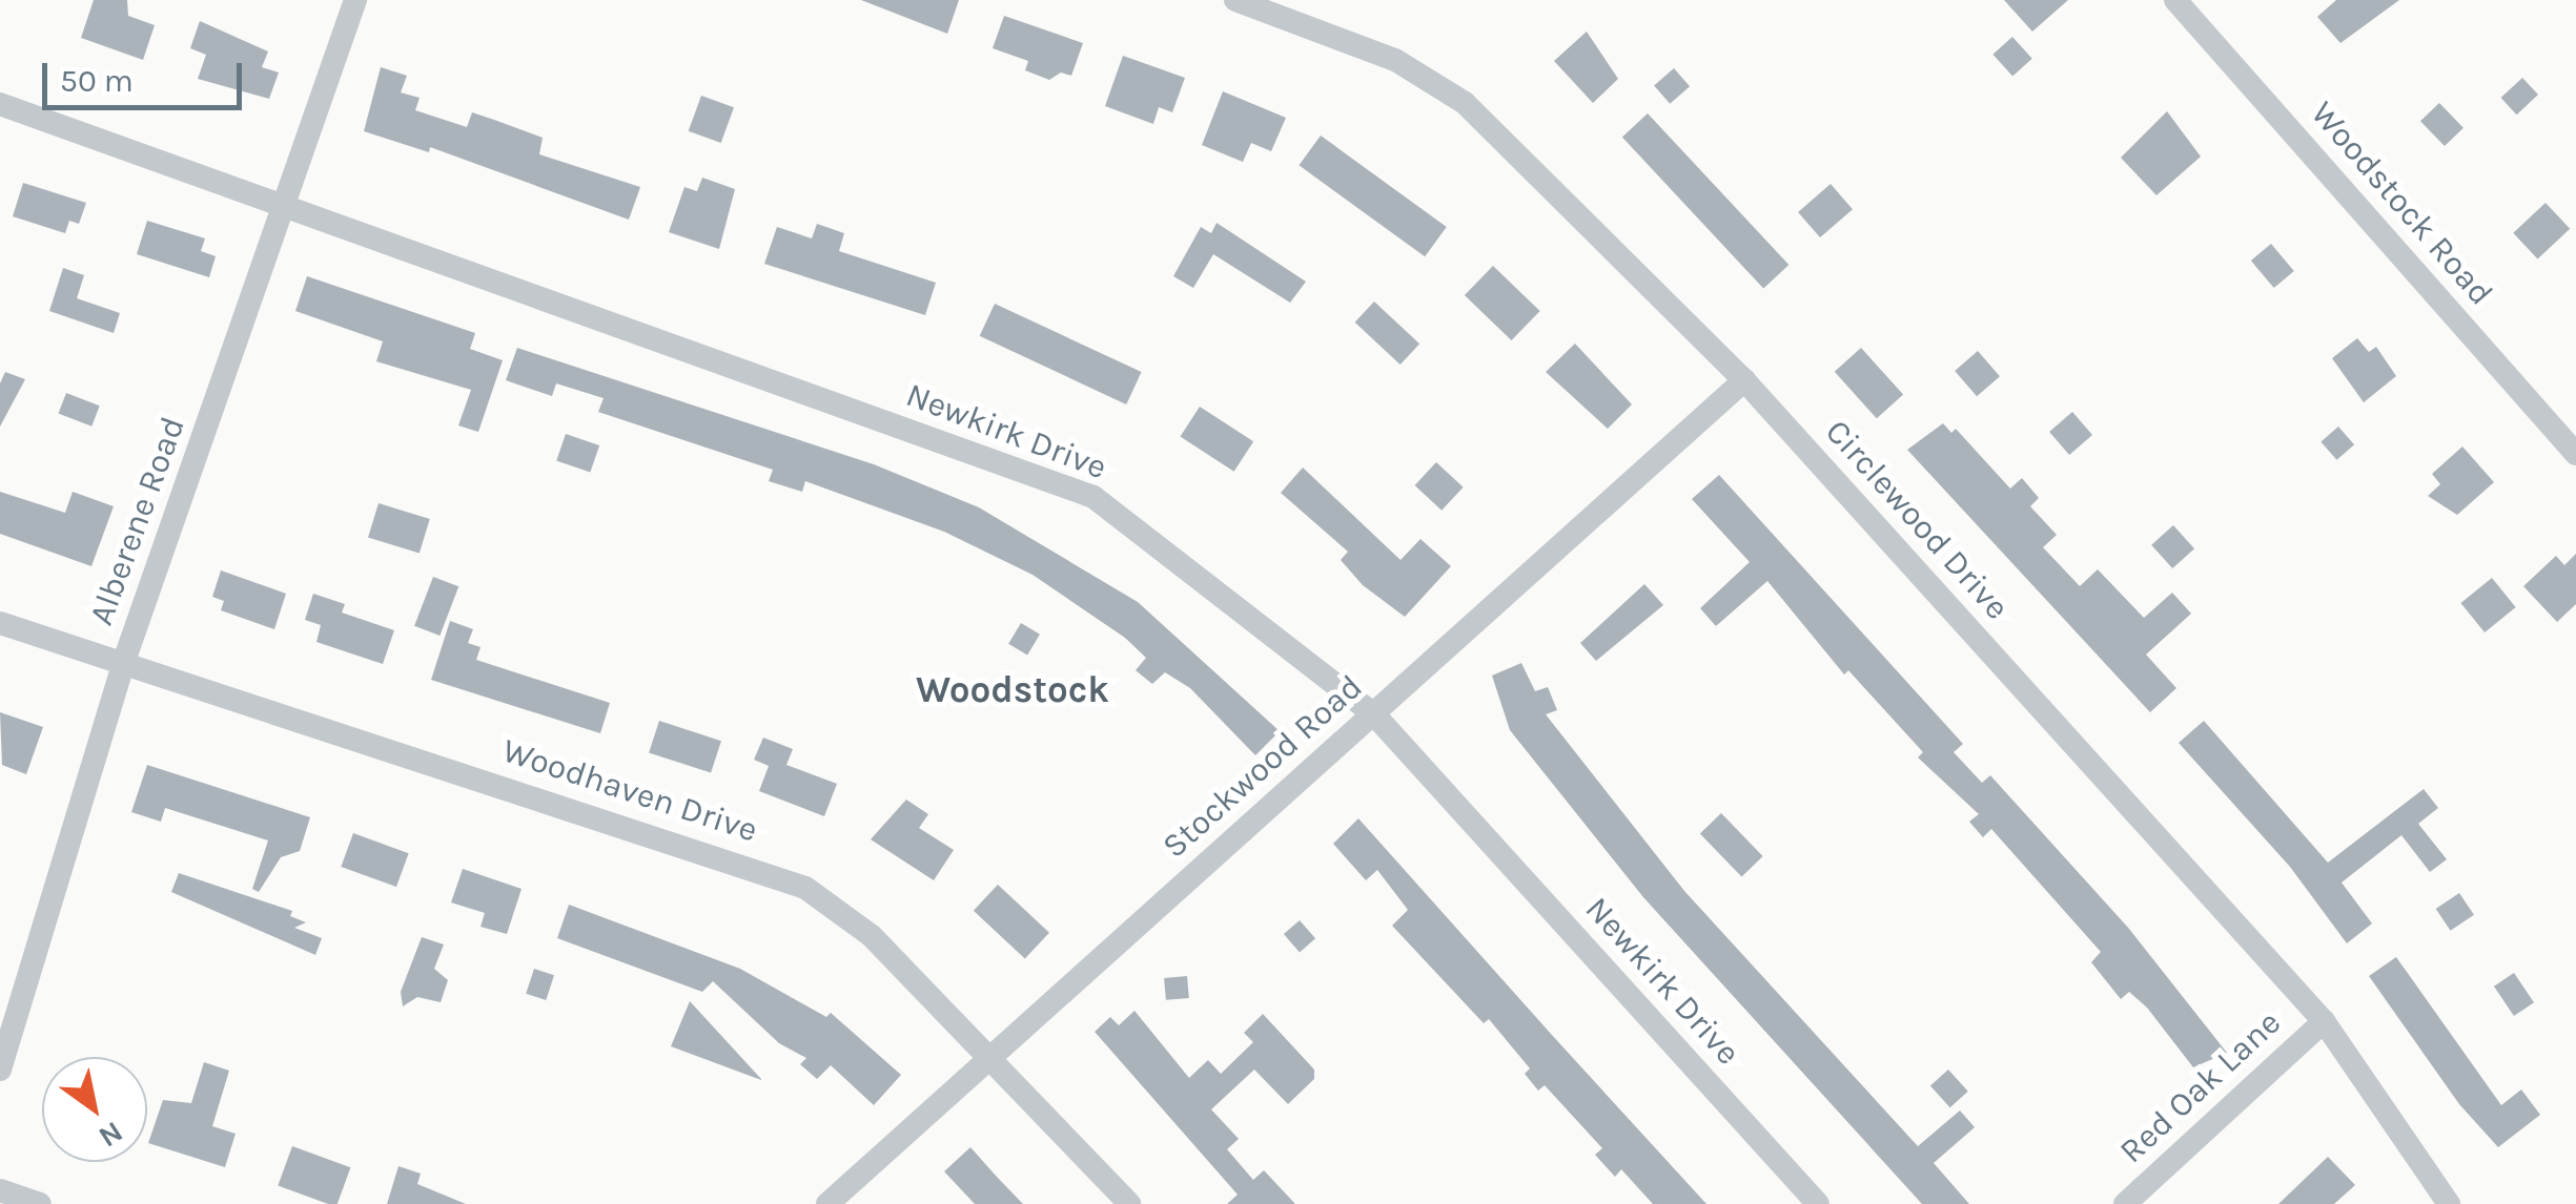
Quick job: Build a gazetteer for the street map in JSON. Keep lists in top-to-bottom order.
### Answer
{
  "streets": {
    "street": [
      "Woodstock Road",
      "Newkirk Drive",
      "Circlewood Drive",
      "Alberene Road",
      "Stockwood Road",
      "Woodhaven Drive",
      "Red Oak Lane"
    ]
  },
  "crossings": [
    ["Newkirk Drive", "Alberene Road"],
    ["Newkirk Drive", "Stockwood Road"],
    ["Circlewood Drive", "Stockwood Road"],
    ["Circlewood Drive", "Red Oak Lane"],
    ["Alberene Road", "Woodhaven Drive"],
    ["Stockwood Road", "Woodhaven Drive"]
  ],
  "districts": ["Woodstock"],
  "scale_bar": "50 m",
  "north": "bottom right"
}
